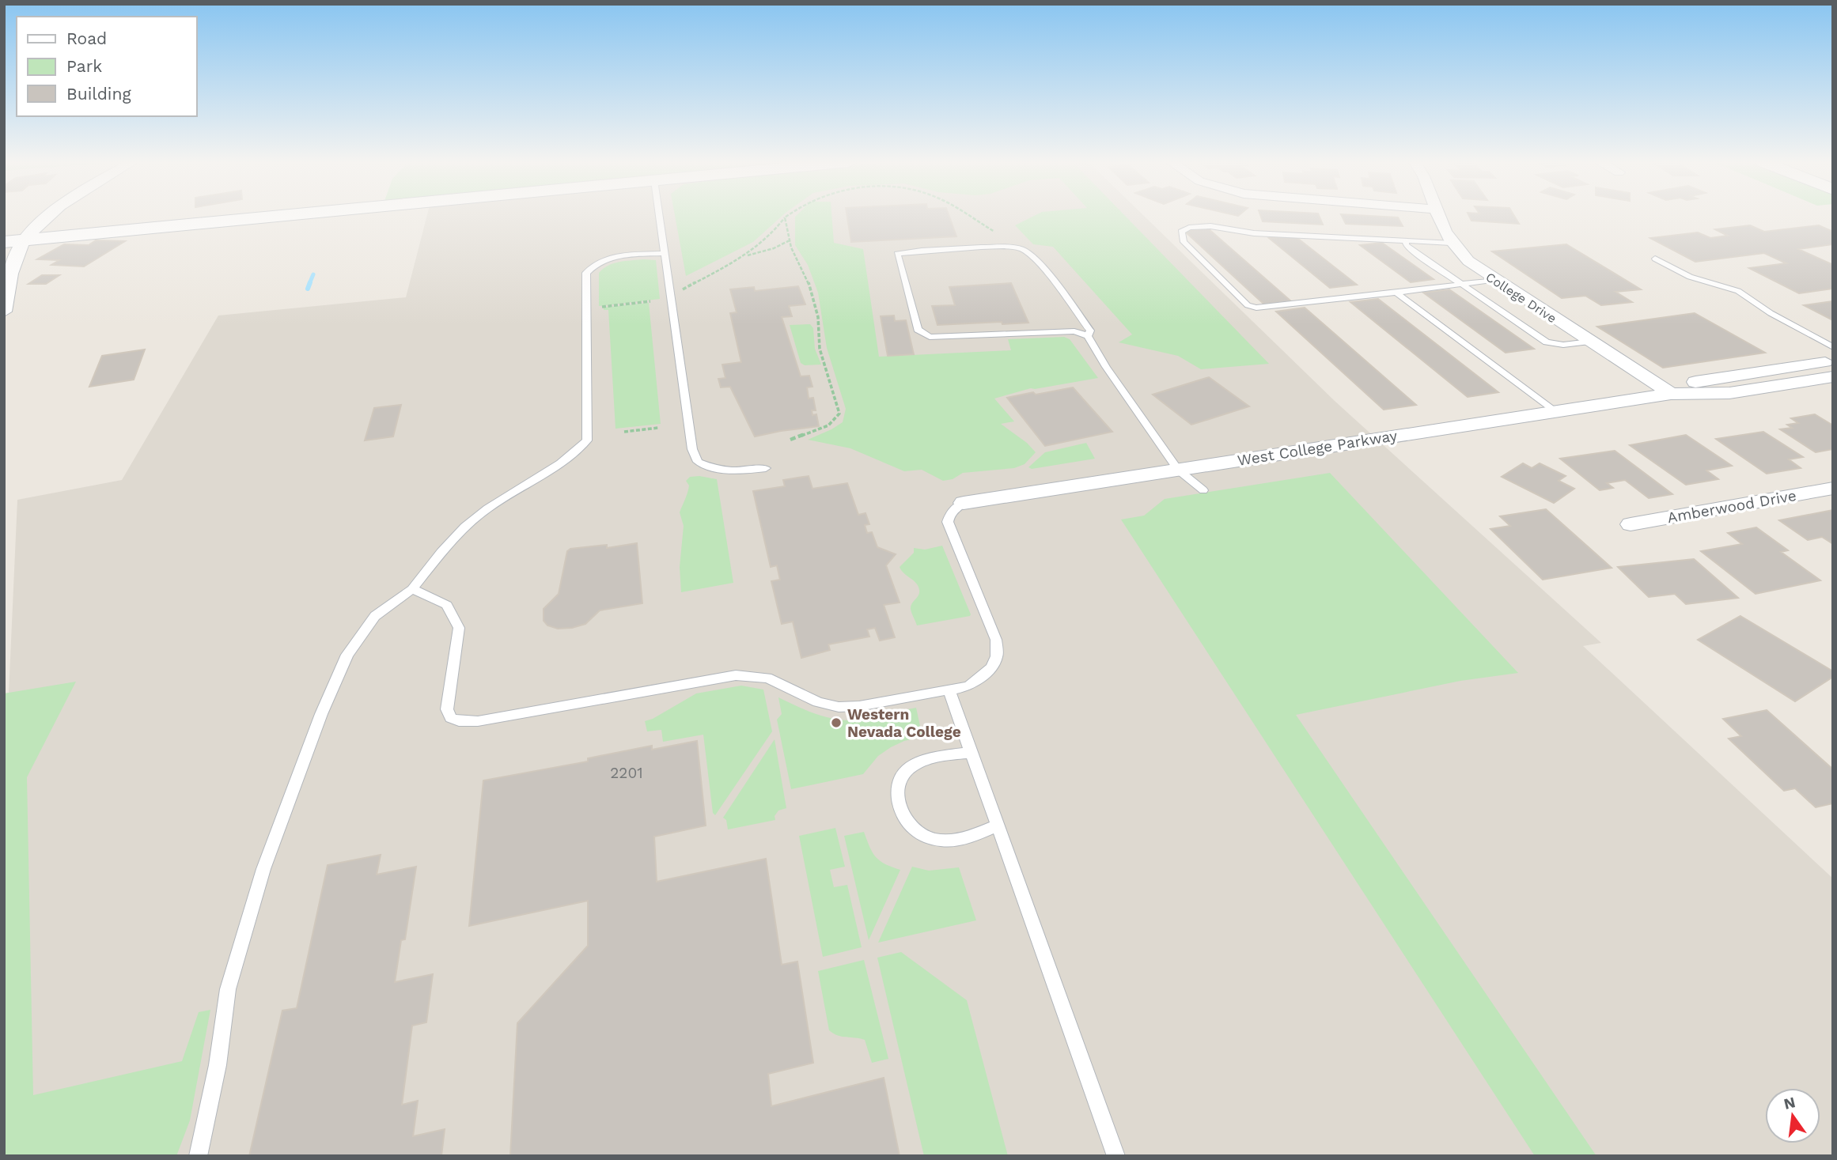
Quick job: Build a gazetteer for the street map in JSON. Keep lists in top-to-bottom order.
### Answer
{
  "streets": {
    "street": ["College Drive", "West College Parkway", "Amberwood Drive"]
  },
  "crossings": [
    ["College Drive", "West College Parkway"]
  ],
  "places": ["Western Nevada College"],
  "house_numbers": ["2201"],
  "legend": ["Road", "Park", "Building"],
  "north": "top"
}
